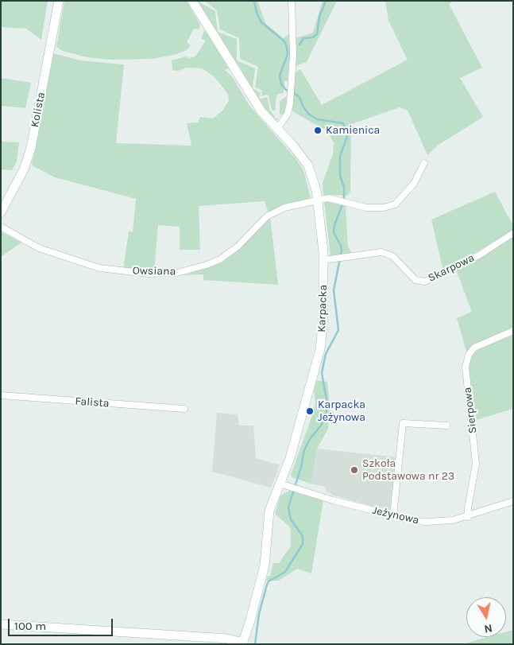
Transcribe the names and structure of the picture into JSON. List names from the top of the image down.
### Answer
{
  "streets": {
    "street": [
      "Kolista",
      "Skarpowa",
      "Owsiana",
      "Karpacka",
      "Falista",
      "Sierpowa",
      "Jeżynowa"
    ]
  },
  "crossings": [
    ["Skarpowa", "Karpacka"],
    ["Owsiana", "Karpacka"],
    ["Karpacka", "Jeżynowa"],
    ["Sierpowa", "Jeżynowa"]
  ],
  "places": ["Kamienica", "Karpacka Jeżynowa", "Szkoła Podstawowa nr 23"],
  "scale_bar": "100 m",
  "north": "bottom"
}
